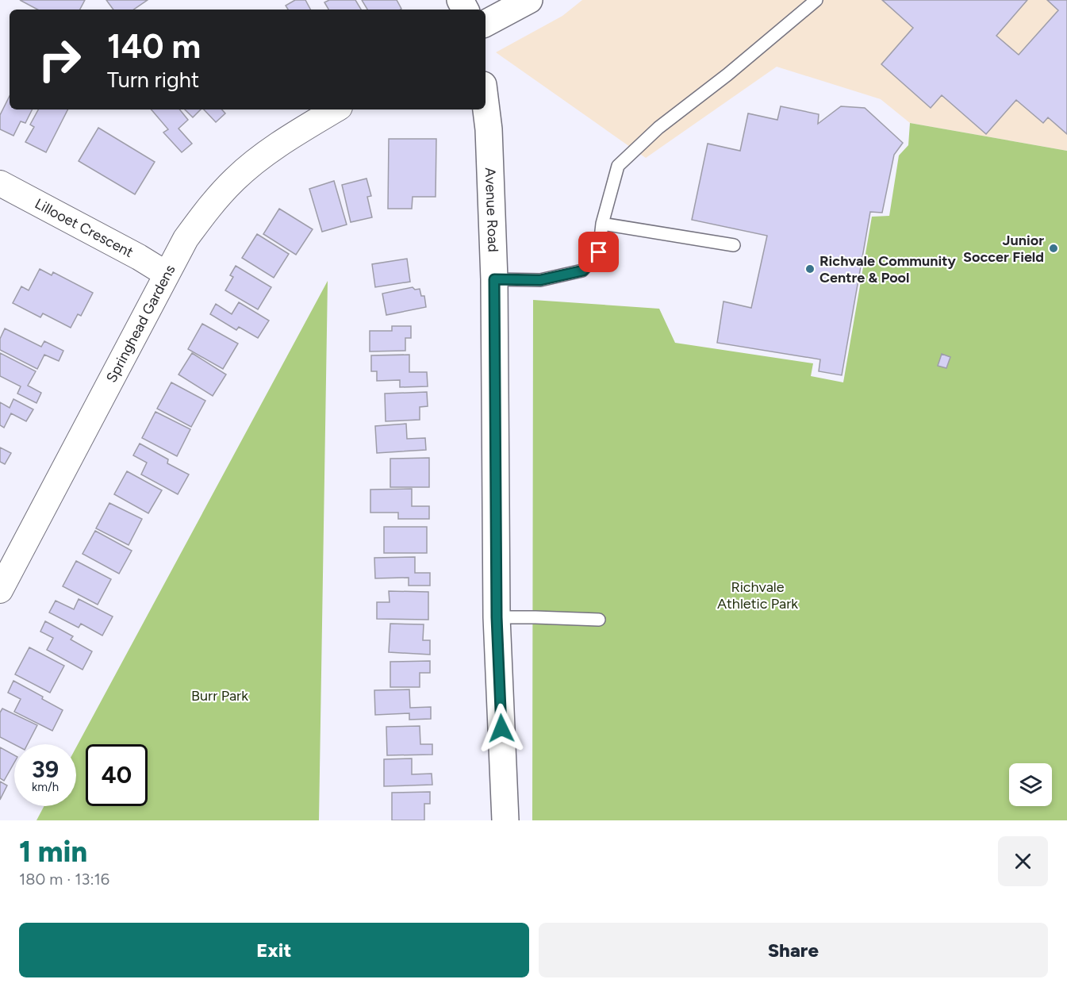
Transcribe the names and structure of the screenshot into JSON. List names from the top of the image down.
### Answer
{
  "streets": {
    "street": ["Avenue Road", "Lillooet Crescent", "Springhead Gardens"]
  },
  "crossings": [
    ["Lillooet Crescent", "Springhead Gardens"]
  ],
  "parks": ["Richvale Athletic Park", "Burr Park"],
  "places": ["Junior Soccer Field", "Richvale Community Centre & Pool"],
  "page": {
    "turn": ["140 m", "Turn right"],
    "speed": "39 km/h",
    "limit": "40",
    "heading": ["1 min", "180 m · 13:16"],
    "buttons": ["Exit", "Share"]
  }
}
